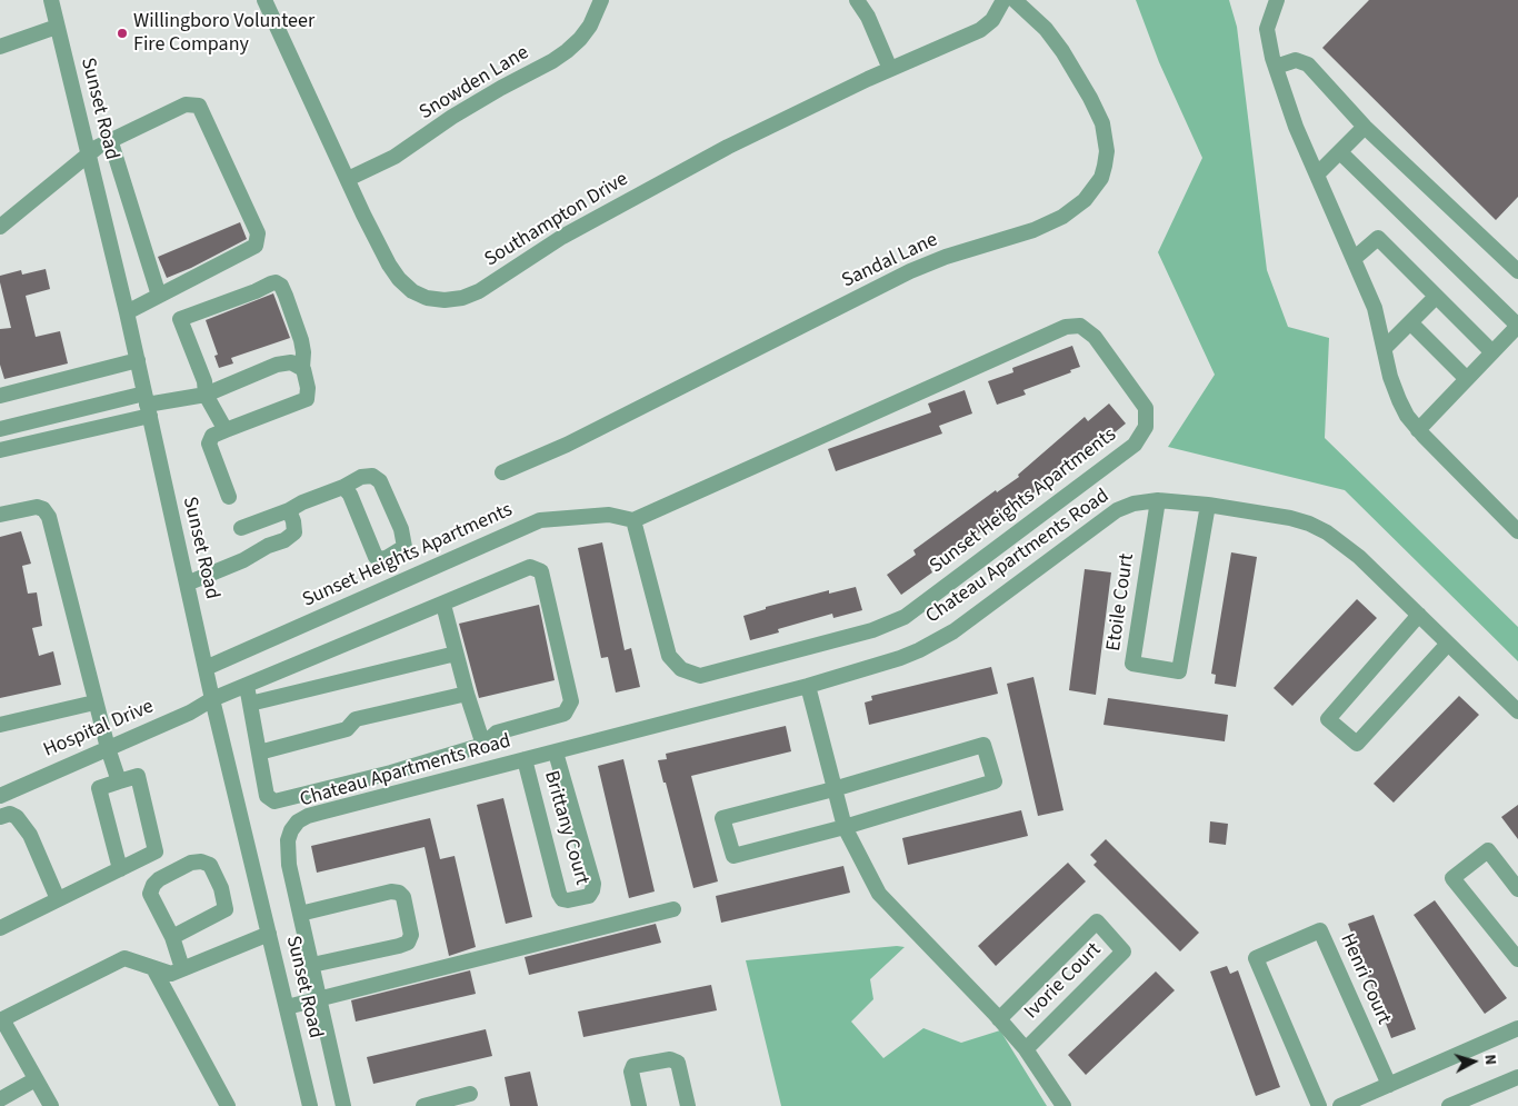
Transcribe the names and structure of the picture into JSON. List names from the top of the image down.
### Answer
{
  "streets": {
    "street": [
      "Snowden Lane",
      "Sunset Road",
      "Southampton Drive",
      "Sandal Lane",
      "Sunset Heights Apartments",
      "Chateau Apartments Road",
      "Etoile Court",
      "Hospital Drive",
      "Brittany Court",
      "Henri Court",
      "Ivorie Court"
    ]
  },
  "crossings": [
    ["Snowden Lane", "Southampton Drive"],
    ["Sunset Road", "Sunset Heights Apartments"],
    ["Sunset Road", "Hospital Drive"],
    ["Chateau Apartments Road", "Etoile Court"],
    ["Chateau Apartments Road", "Brittany Court"]
  ],
  "places": ["Willingboro Volunteer Fire Company"],
  "north": "right"
}
